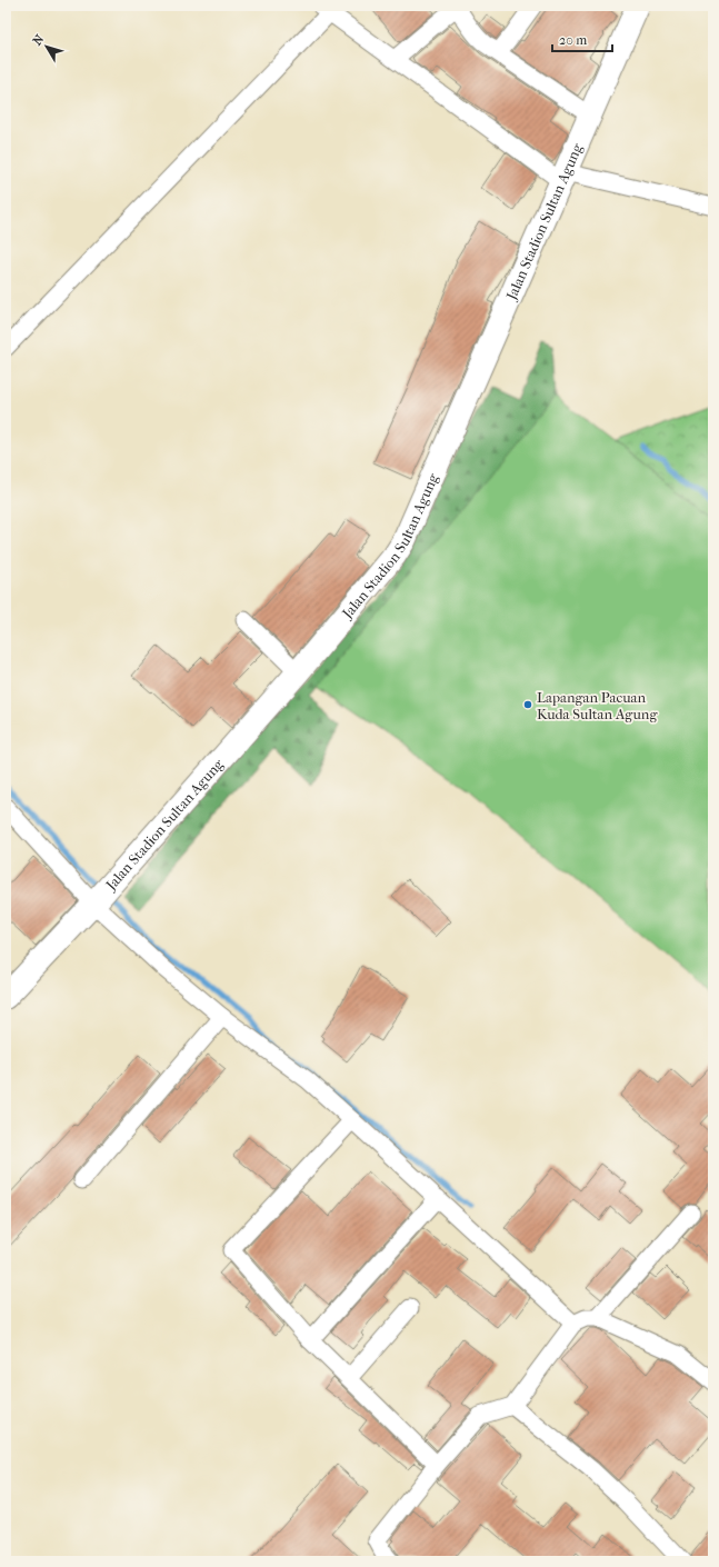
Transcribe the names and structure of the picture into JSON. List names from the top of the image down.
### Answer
{
  "streets": {
    "main road": ["Jalan Stadion Sultan Agung"]
  },
  "places": ["Lapangan Pacuan Kuda Sultan Agung"],
  "scale_bar": "20 m",
  "north": "top left"
}
